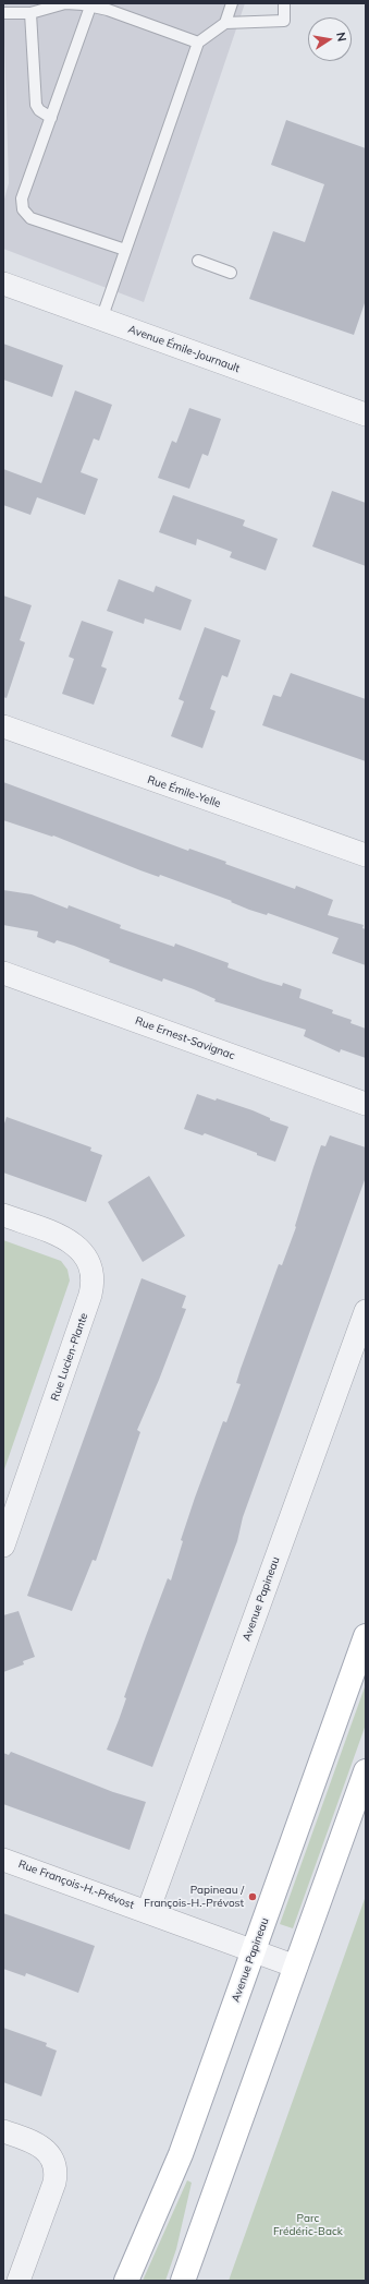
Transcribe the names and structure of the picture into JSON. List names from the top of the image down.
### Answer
{
  "streets": {
    "main road": ["Avenue Papineau"],
    "street": [
      "Avenue Émile-Journault",
      "Rue Émile-Yelle",
      "Rue Ernest-Savignac",
      "Rue Lucien-Plante",
      "Rue François-H.-Prévost"
    ]
  },
  "crossings": [
    ["Avenue Papineau", "Rue François-H.-Prévost"]
  ],
  "parks": ["Parc Frédéric-Back"],
  "places": ["Papineau / François-H.-Prévost"],
  "north": "right"
}
